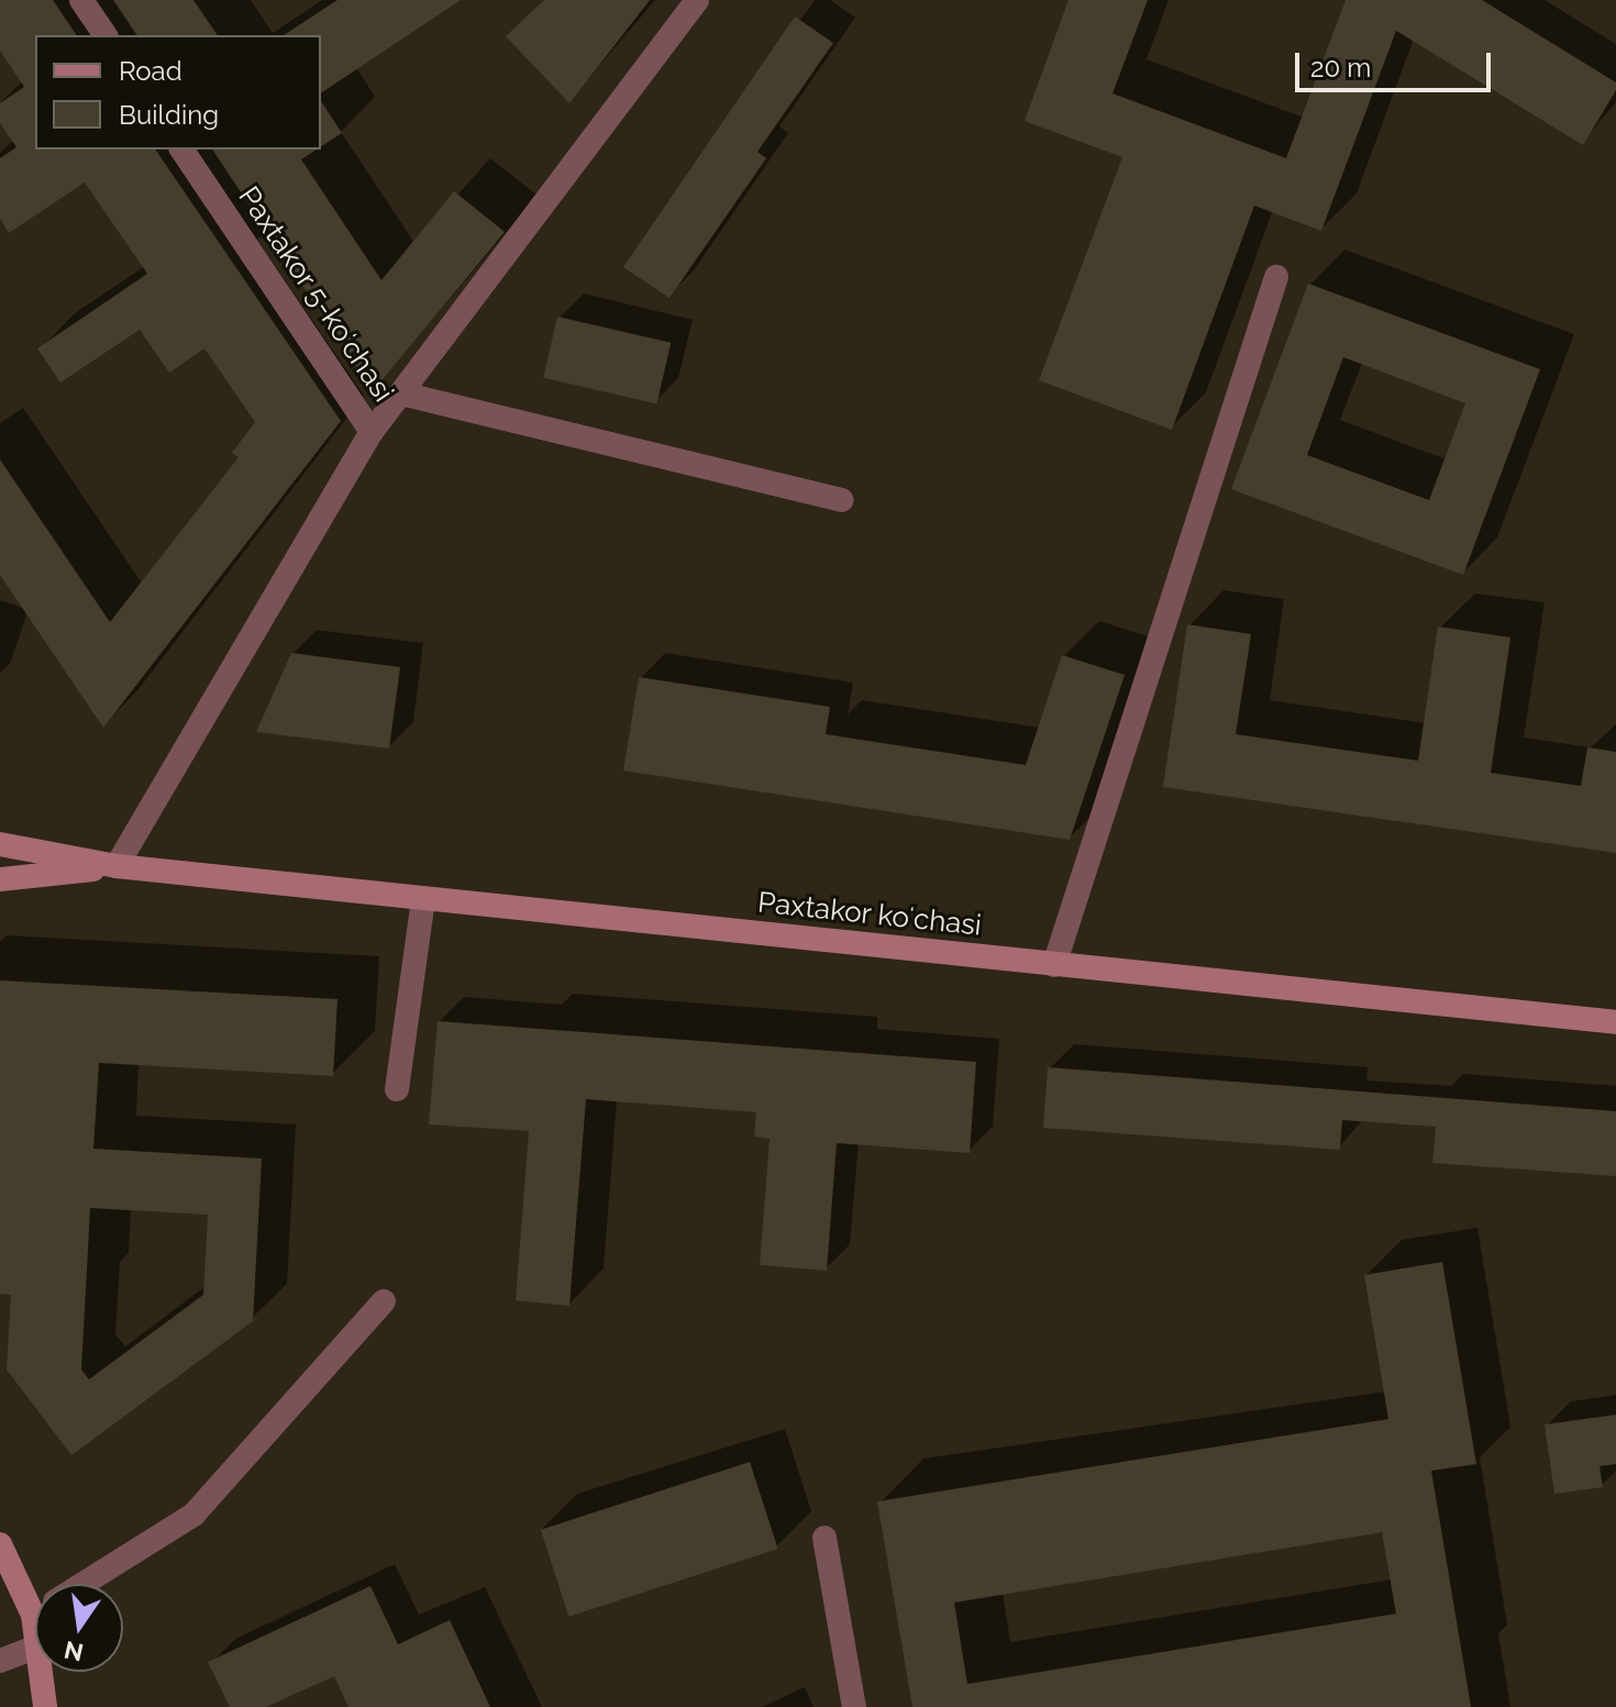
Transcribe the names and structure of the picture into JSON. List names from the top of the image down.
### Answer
{
  "streets": {
    "main road": ["Paxtakor koʻchasi"],
    "street": ["Paxtakor 5-koʻchasi"]
  },
  "legend": ["Road", "Building"],
  "scale_bar": "20 m",
  "north": "bottom"
}
